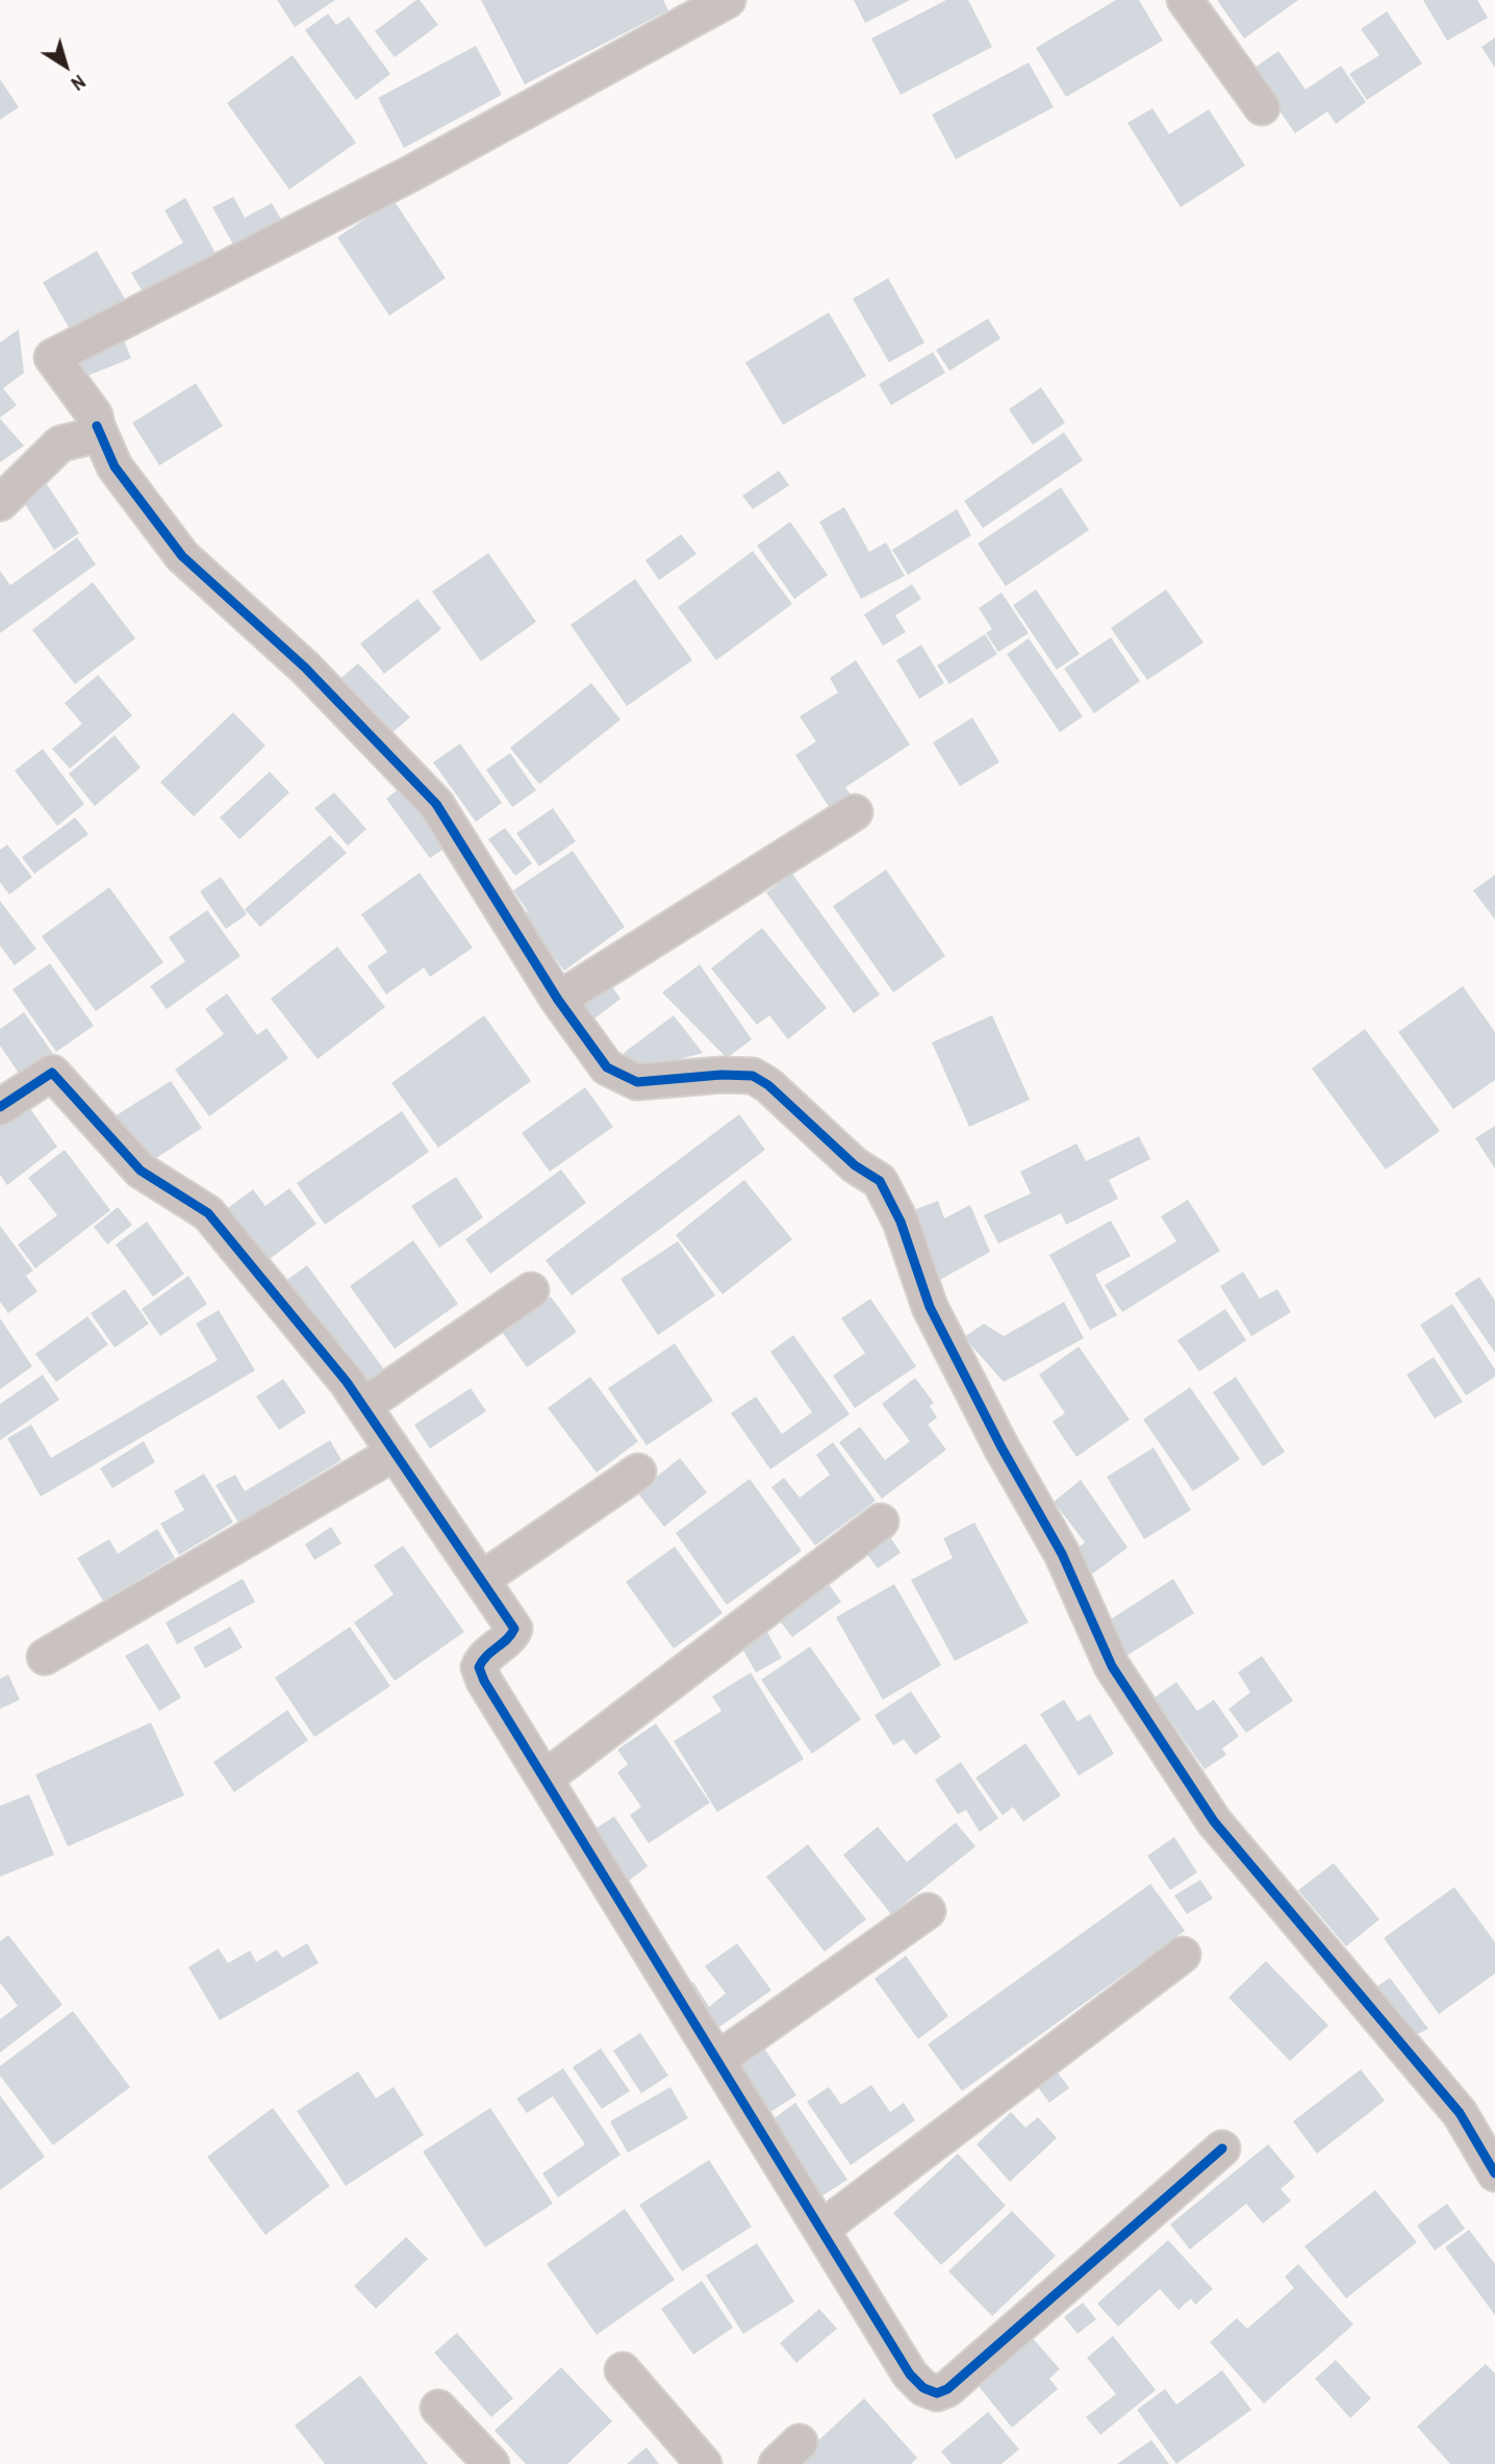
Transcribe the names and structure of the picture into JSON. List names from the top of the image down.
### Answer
{
  "north": "bottom right"
}
